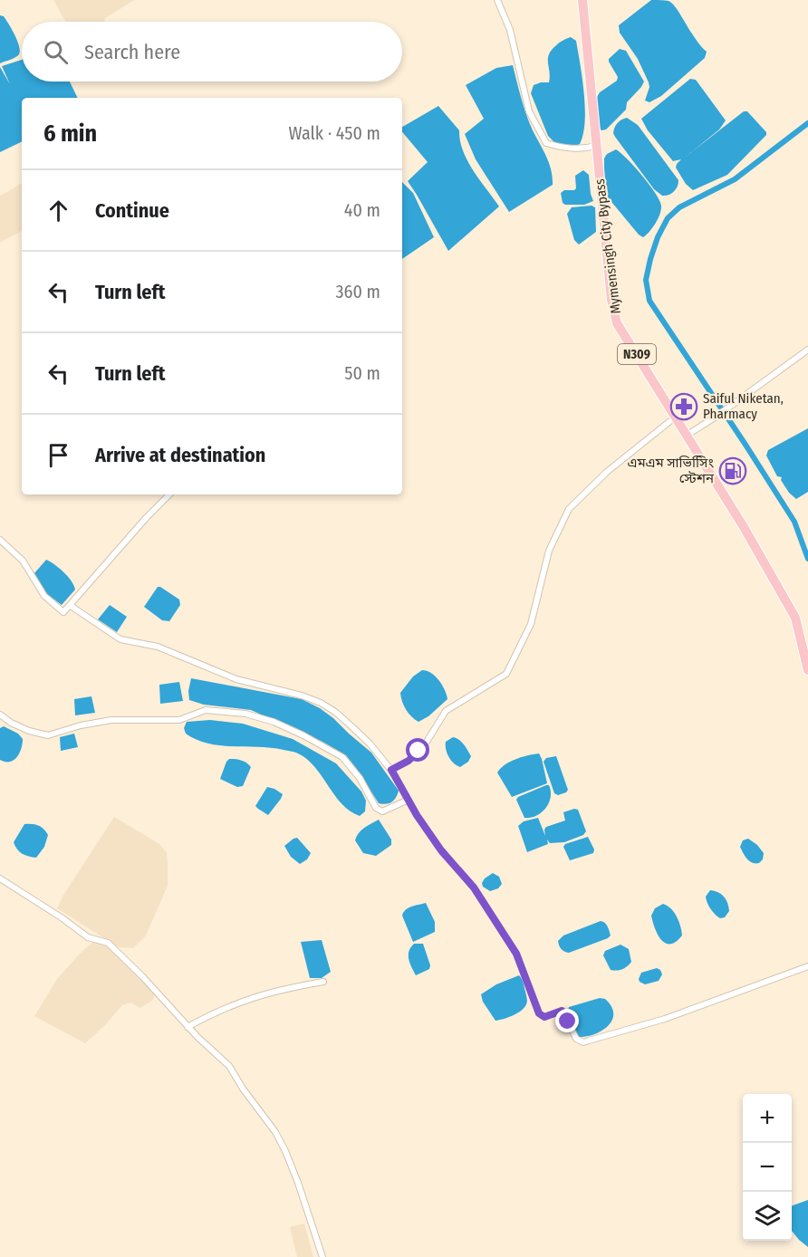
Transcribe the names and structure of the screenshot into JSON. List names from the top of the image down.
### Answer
{
  "streets": {
    "highway": ["Mymensingh City Bypass", "N309"]
  },
  "places": {
    "pharmacy": ["Saiful Niketan, Pharmacy"],
    "fuel station": ["এমএম সাভ‌িসি‌িং স্ট‌েশন"]
  },
  "page": {
    "search": "Search here",
    "heading": ["6 min", "Walk · 450 m"],
    "list": [
      ["Continue", "40 m"],
      ["Turn left", "360 m"],
      ["Turn left", "50 m"],
      "Arrive at destination"
    ],
    "map_buttons": ["+", "−"]
  }
}
